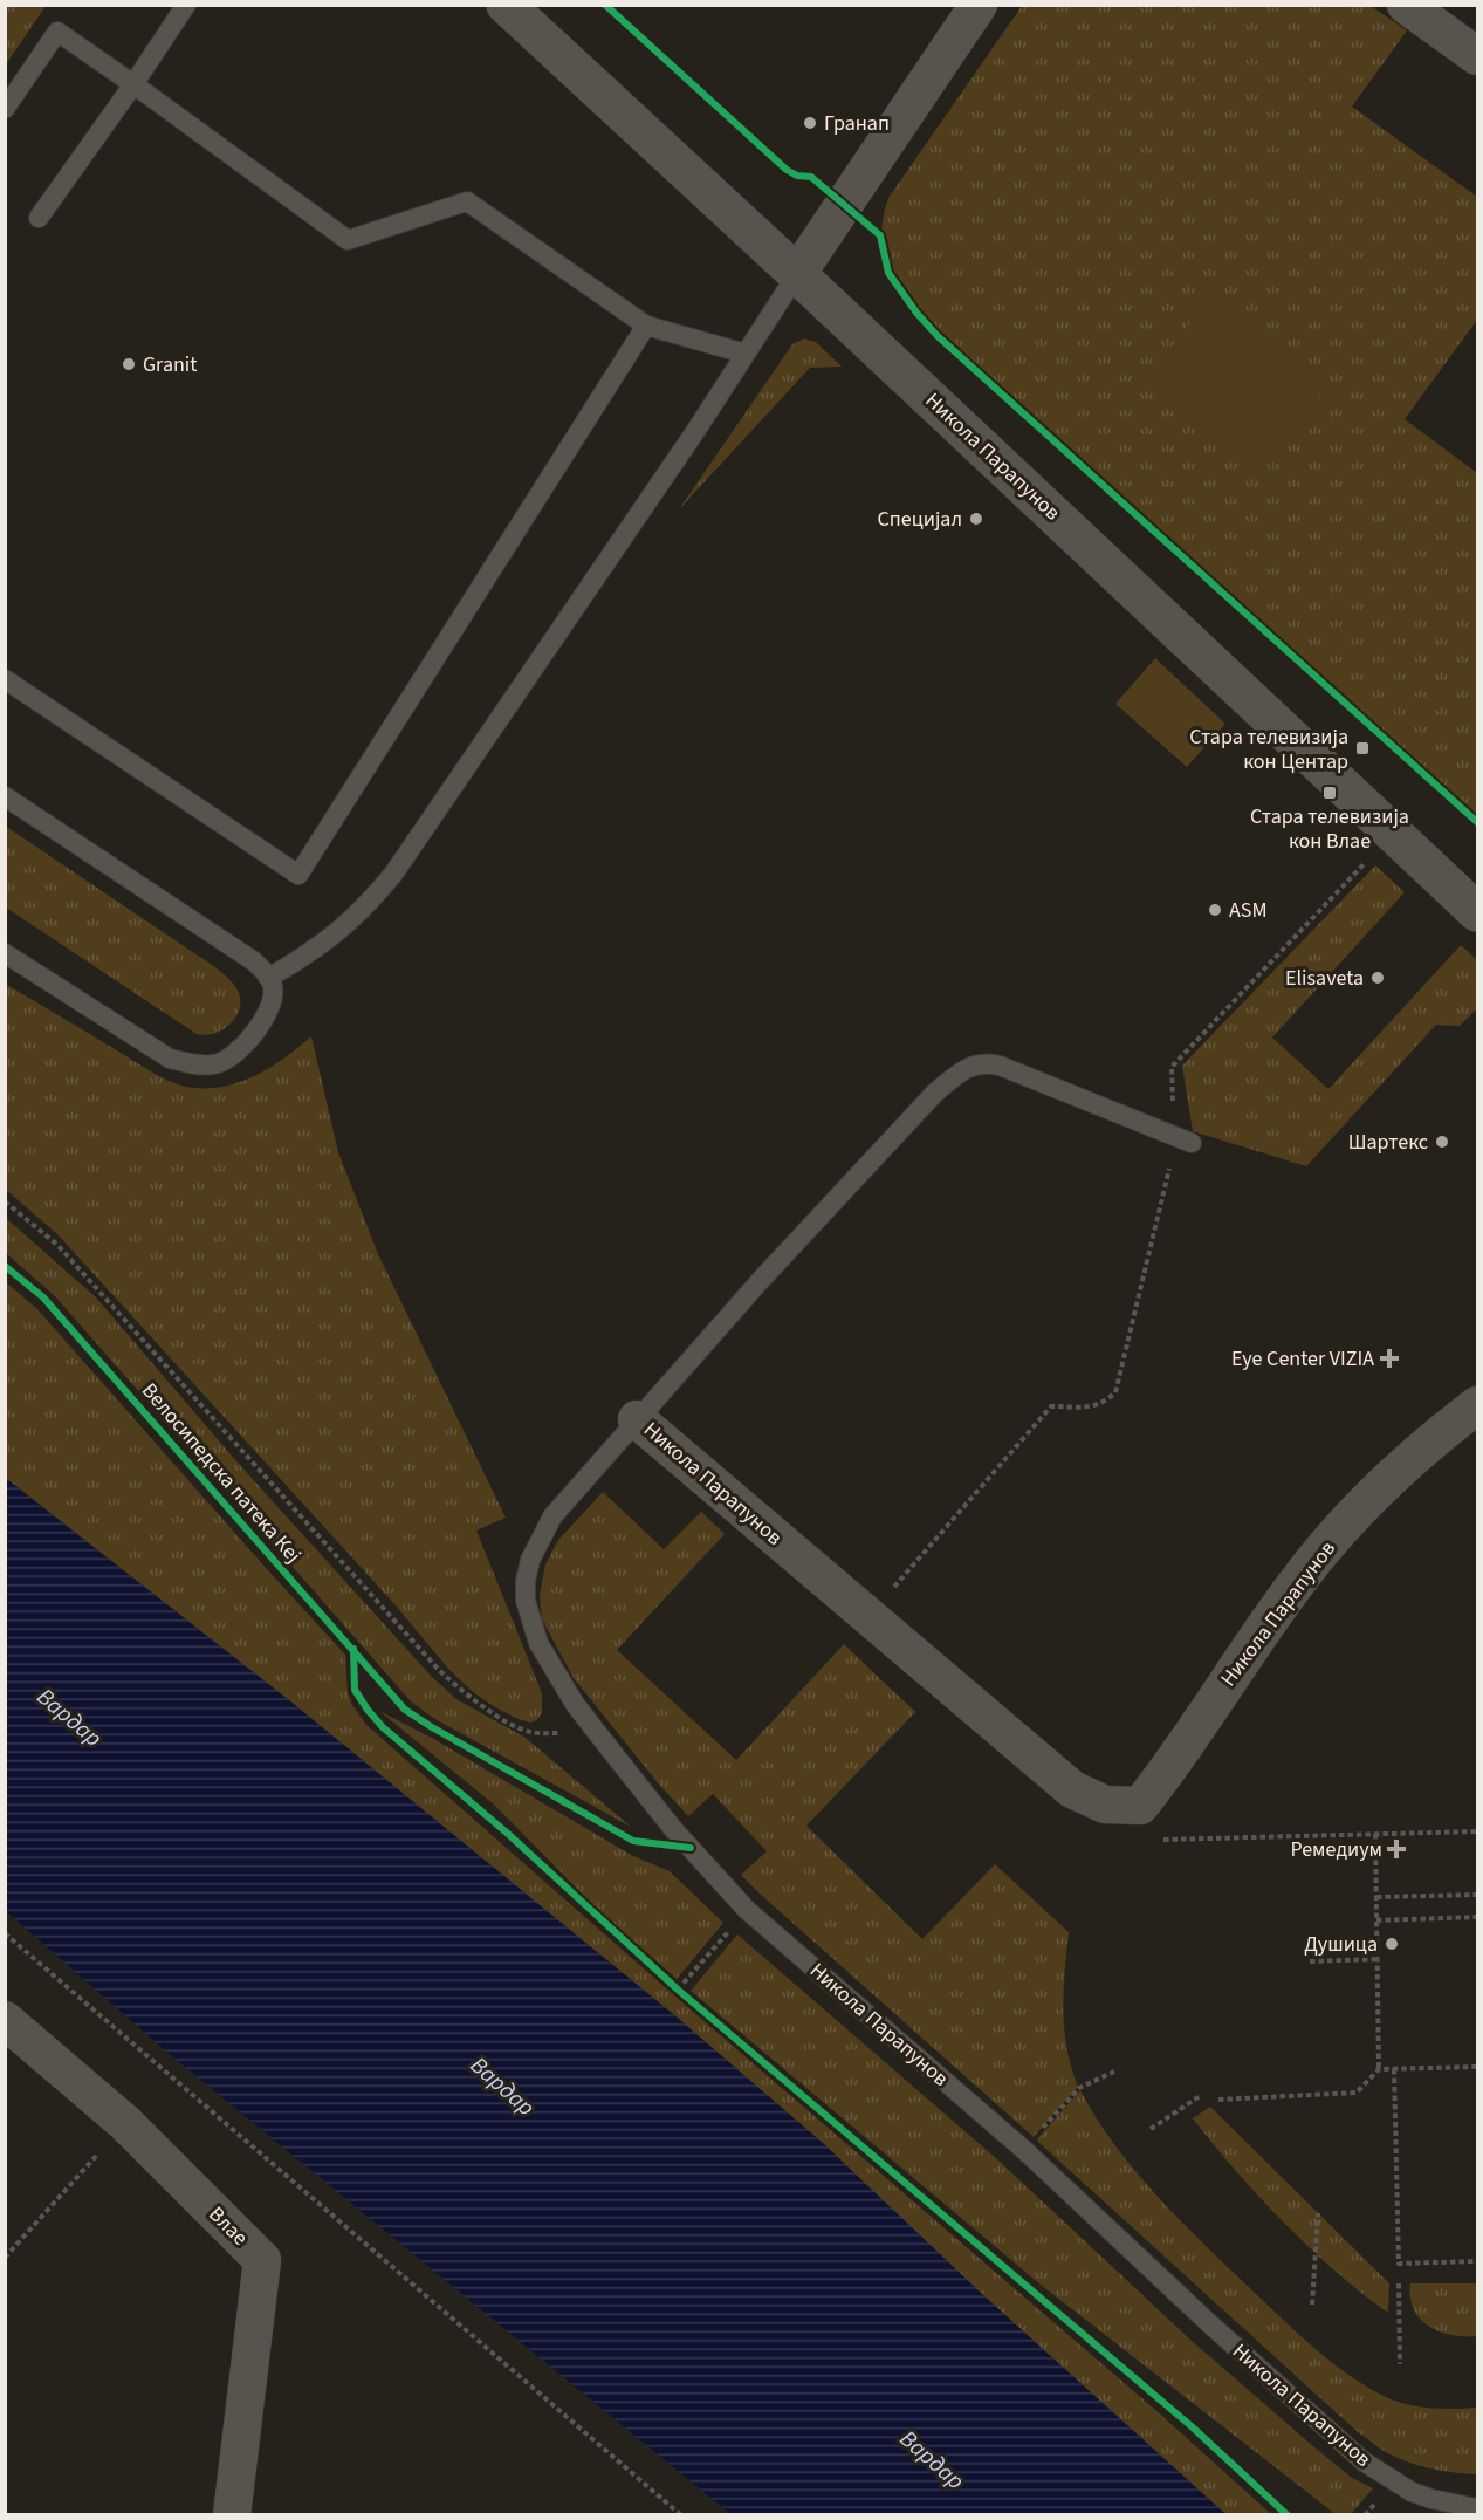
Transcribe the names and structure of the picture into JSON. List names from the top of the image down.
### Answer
{
  "streets": {
    "street": ["Никола Парапунов", "Влае"],
    "cycle path": ["Велосипедска патека Кеј"]
  },
  "water": ["Вардар"],
  "places": {
    "other": [
      "Гранап",
      "Granit",
      "Специјал",
      "ASM",
      "Elisaveta",
      "Шартекс",
      "Душица"
    ],
    "transit": ["Стара телевизија кон Центар", "Стара телевизија кон Влае"],
    "health": ["Eye Center VIZIA", "Ремедиум"]
  }
}
